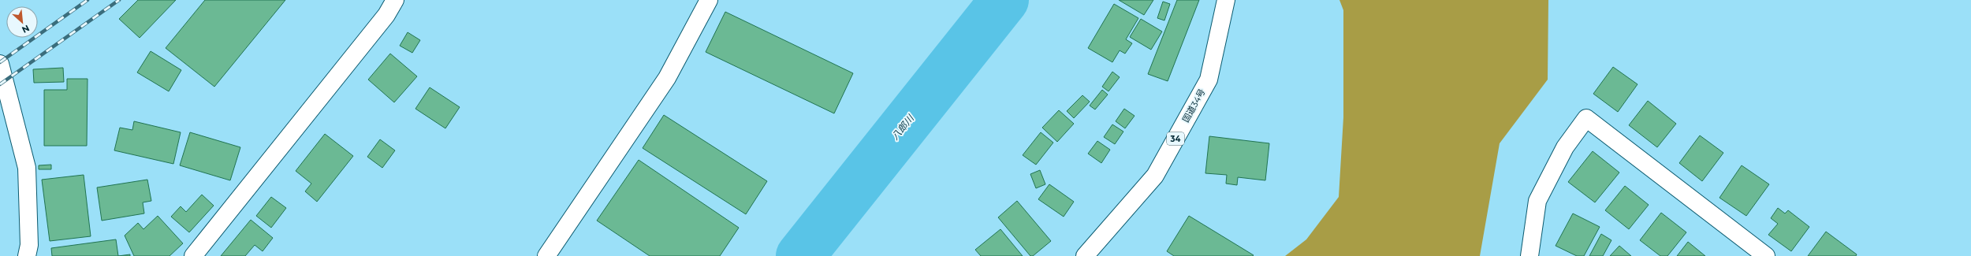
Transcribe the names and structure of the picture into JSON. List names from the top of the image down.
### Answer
{
  "streets": {
    "main road": ["国道34号", "34"]
  },
  "water": ["八郎川"],
  "north": "bottom right"
}
